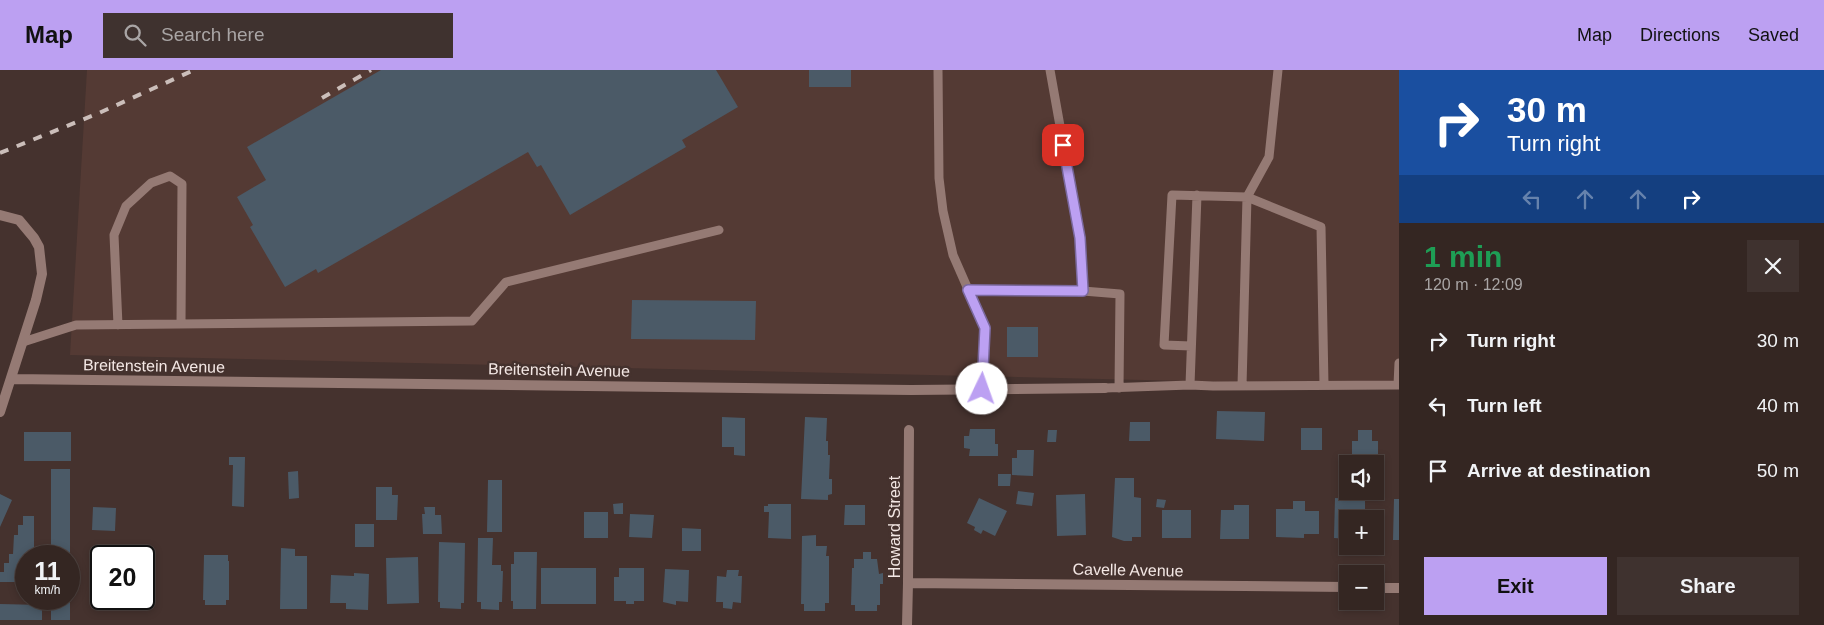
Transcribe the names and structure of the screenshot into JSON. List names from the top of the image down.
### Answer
{
  "streets": {
    "street": ["Breitenstein Avenue", "Howard Street", "Cavelle Avenue"]
  },
  "crossings": [
    ["Howard Street", "Cavelle Avenue"]
  ],
  "page": {
    "header": "Map",
    "search": "Search here",
    "nav": ["Map", "Directions", "Saved"],
    "turn": ["30 m", "Turn right"],
    "heading": ["1 min", "120 m · 12:09"],
    "list": [
      {
        "name": "Turn right",
        "value": "30 m"
      },
      {
        "name": "Turn left",
        "value": "40 m"
      },
      {
        "name": "Arrive at destination",
        "value": "50 m"
      }
    ],
    "map_buttons": ["+", "−"],
    "speed": "11 km/h",
    "limit": "20",
    "buttons": ["Exit", "Share"]
  }
}
